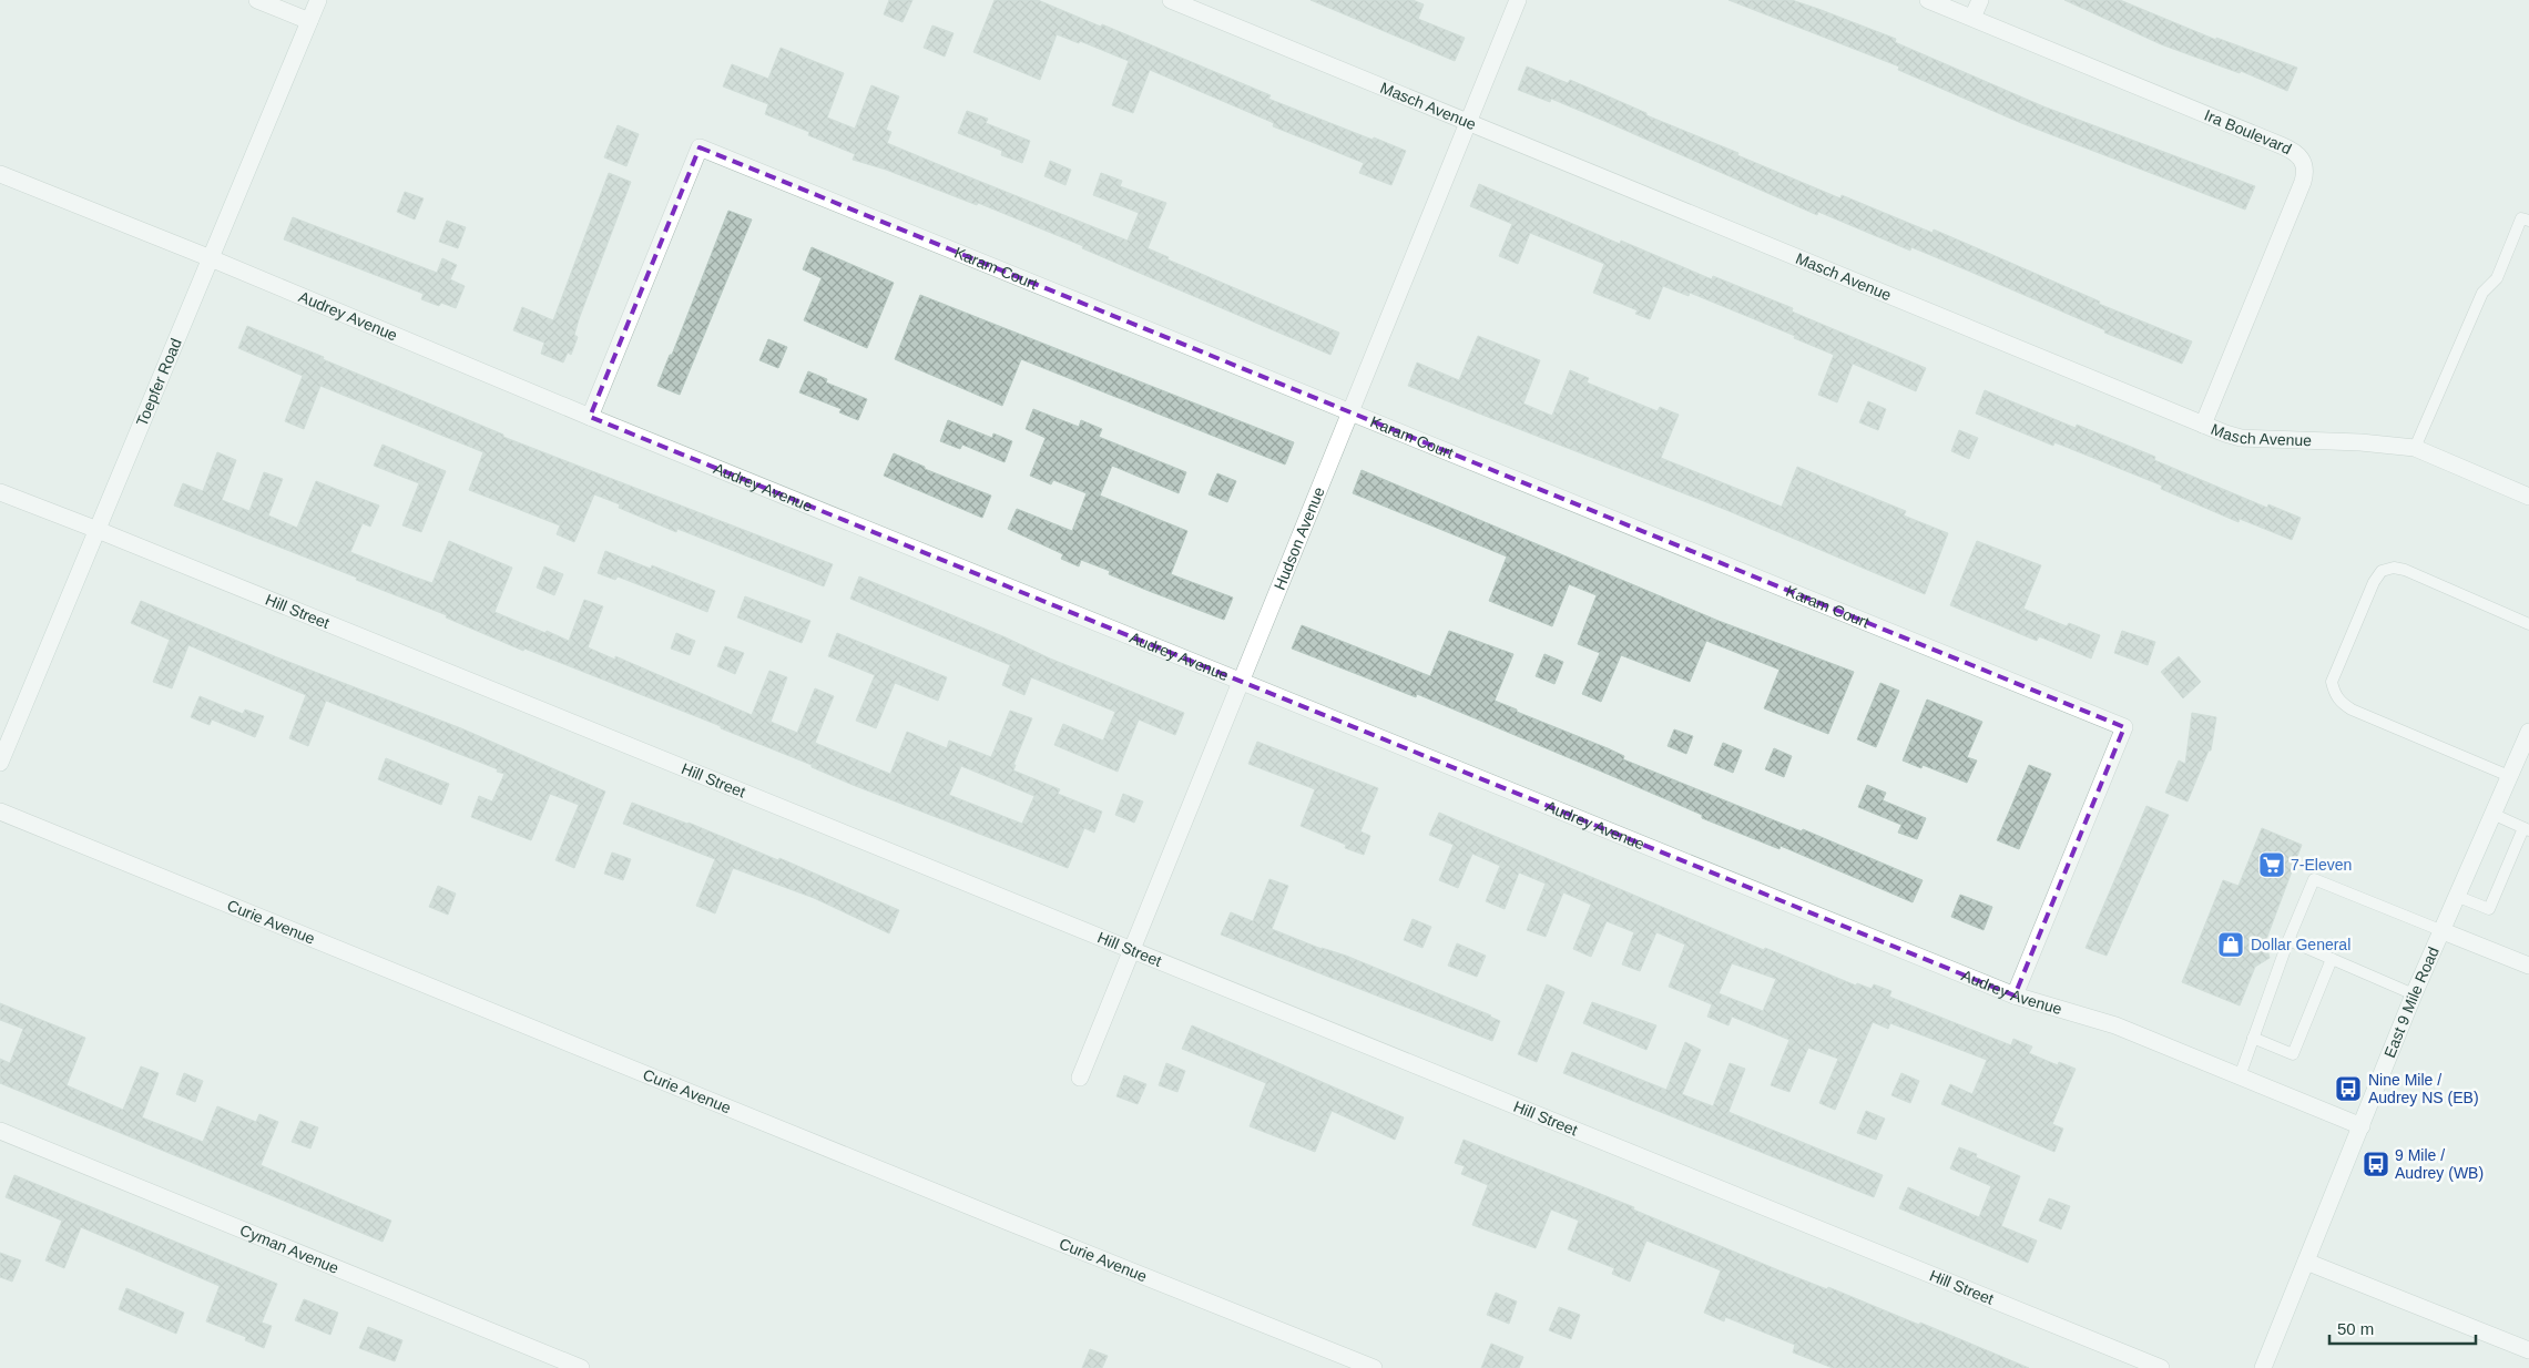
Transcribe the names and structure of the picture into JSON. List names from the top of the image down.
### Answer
{
  "streets": {
    "street": [
      "Masch Avenue",
      "Ira Boulevard",
      "Karam Court",
      "Audrey Avenue",
      "Toepfer Road",
      "Hudson Avenue",
      "Hill Street",
      "Curie Avenue",
      "East 9 Mile Road",
      "Cyman Avenue"
    ]
  },
  "crossings": [
    ["Masch Avenue", "Ira Boulevard"],
    ["Masch Avenue", "Hudson Avenue"],
    ["Karam Court", "Audrey Avenue"],
    ["Karam Court", "Hudson Avenue"],
    ["Audrey Avenue", "Toepfer Road"],
    ["Audrey Avenue", "Hudson Avenue"],
    ["Audrey Avenue", "East 9 Mile Road"],
    ["Toepfer Road", "Hill Street"],
    ["Hudson Avenue", "Hill Street"]
  ],
  "places": {
    "supermarket": ["7-Eleven"],
    "shop": ["Dollar General"],
    "bus stop": ["Nine Mile / Audrey NS (EB)", "9 Mile / Audrey (WB)"]
  },
  "scale_bar": "50 m"
}
